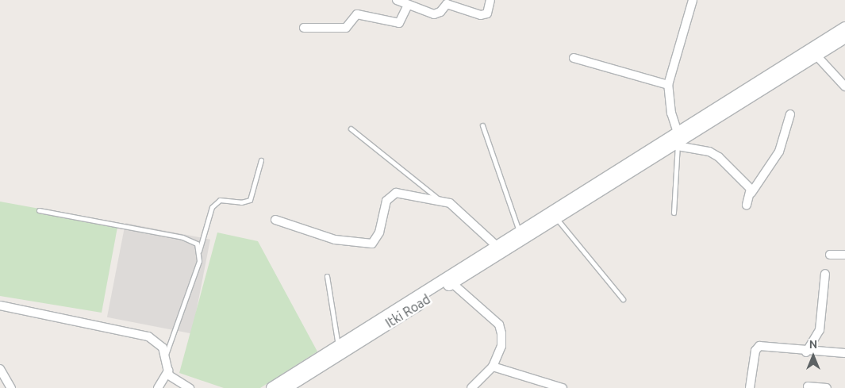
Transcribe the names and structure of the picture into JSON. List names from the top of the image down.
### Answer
{
  "streets": {
    "main road": ["Itki Road"]
  },
  "north": "top"
}
